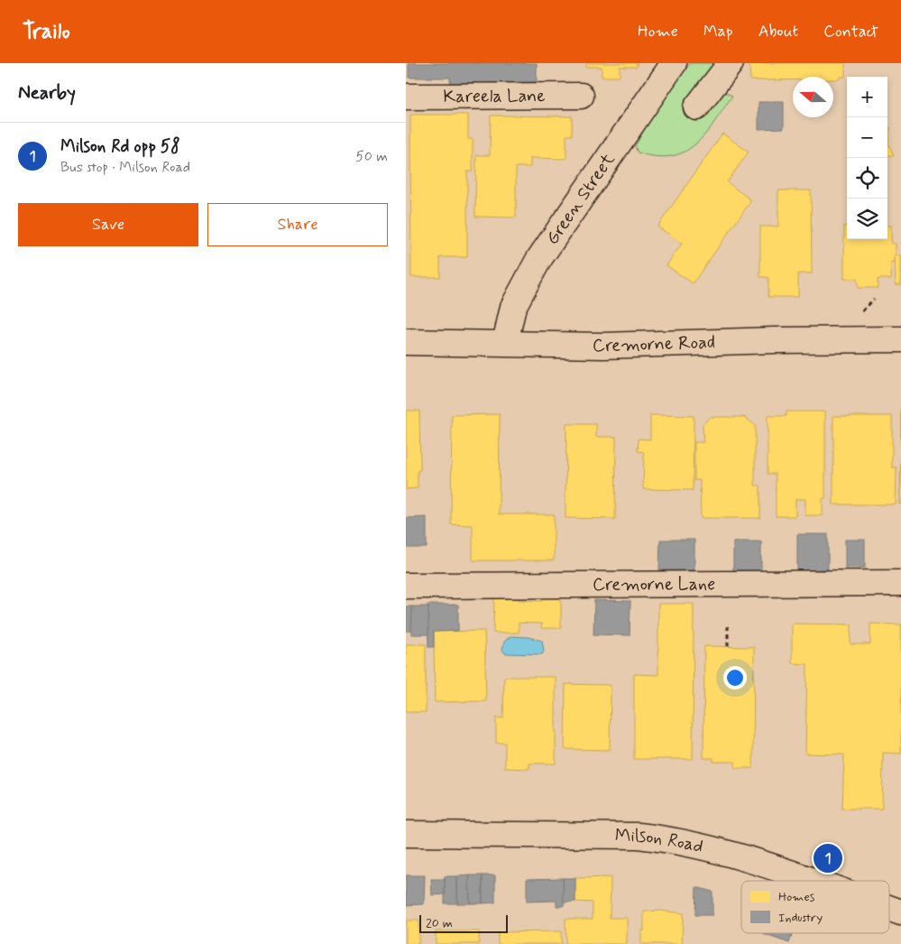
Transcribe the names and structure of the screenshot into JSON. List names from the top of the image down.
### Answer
{
  "streets": {
    "street": [
      "Kareela Lane",
      "Green Street",
      "Cremorne Road",
      "Cremorne Lane",
      "Milson Road"
    ]
  },
  "crossings": [
    ["Green Street", "Cremorne Road"]
  ],
  "legend": ["Homes", "Industry"],
  "scale_bar": "20 m",
  "north": "left",
  "page": {
    "header": "Trailo",
    "nav": [
      "Home",
      "Map",
      "About",
      "Contact"
    ],
    "heading": "Nearby",
    "map_buttons": ["+", "−"],
    "list": [
      {
        "mark": "1",
        "name": "Milson Rd opp 58",
        "note": "Bus stop · Milson Road",
        "value": "50 m"
      }
    ],
    "buttons": ["Save", "Share"],
    "pins": "1",
    "scale": "20 m"
  }
}
